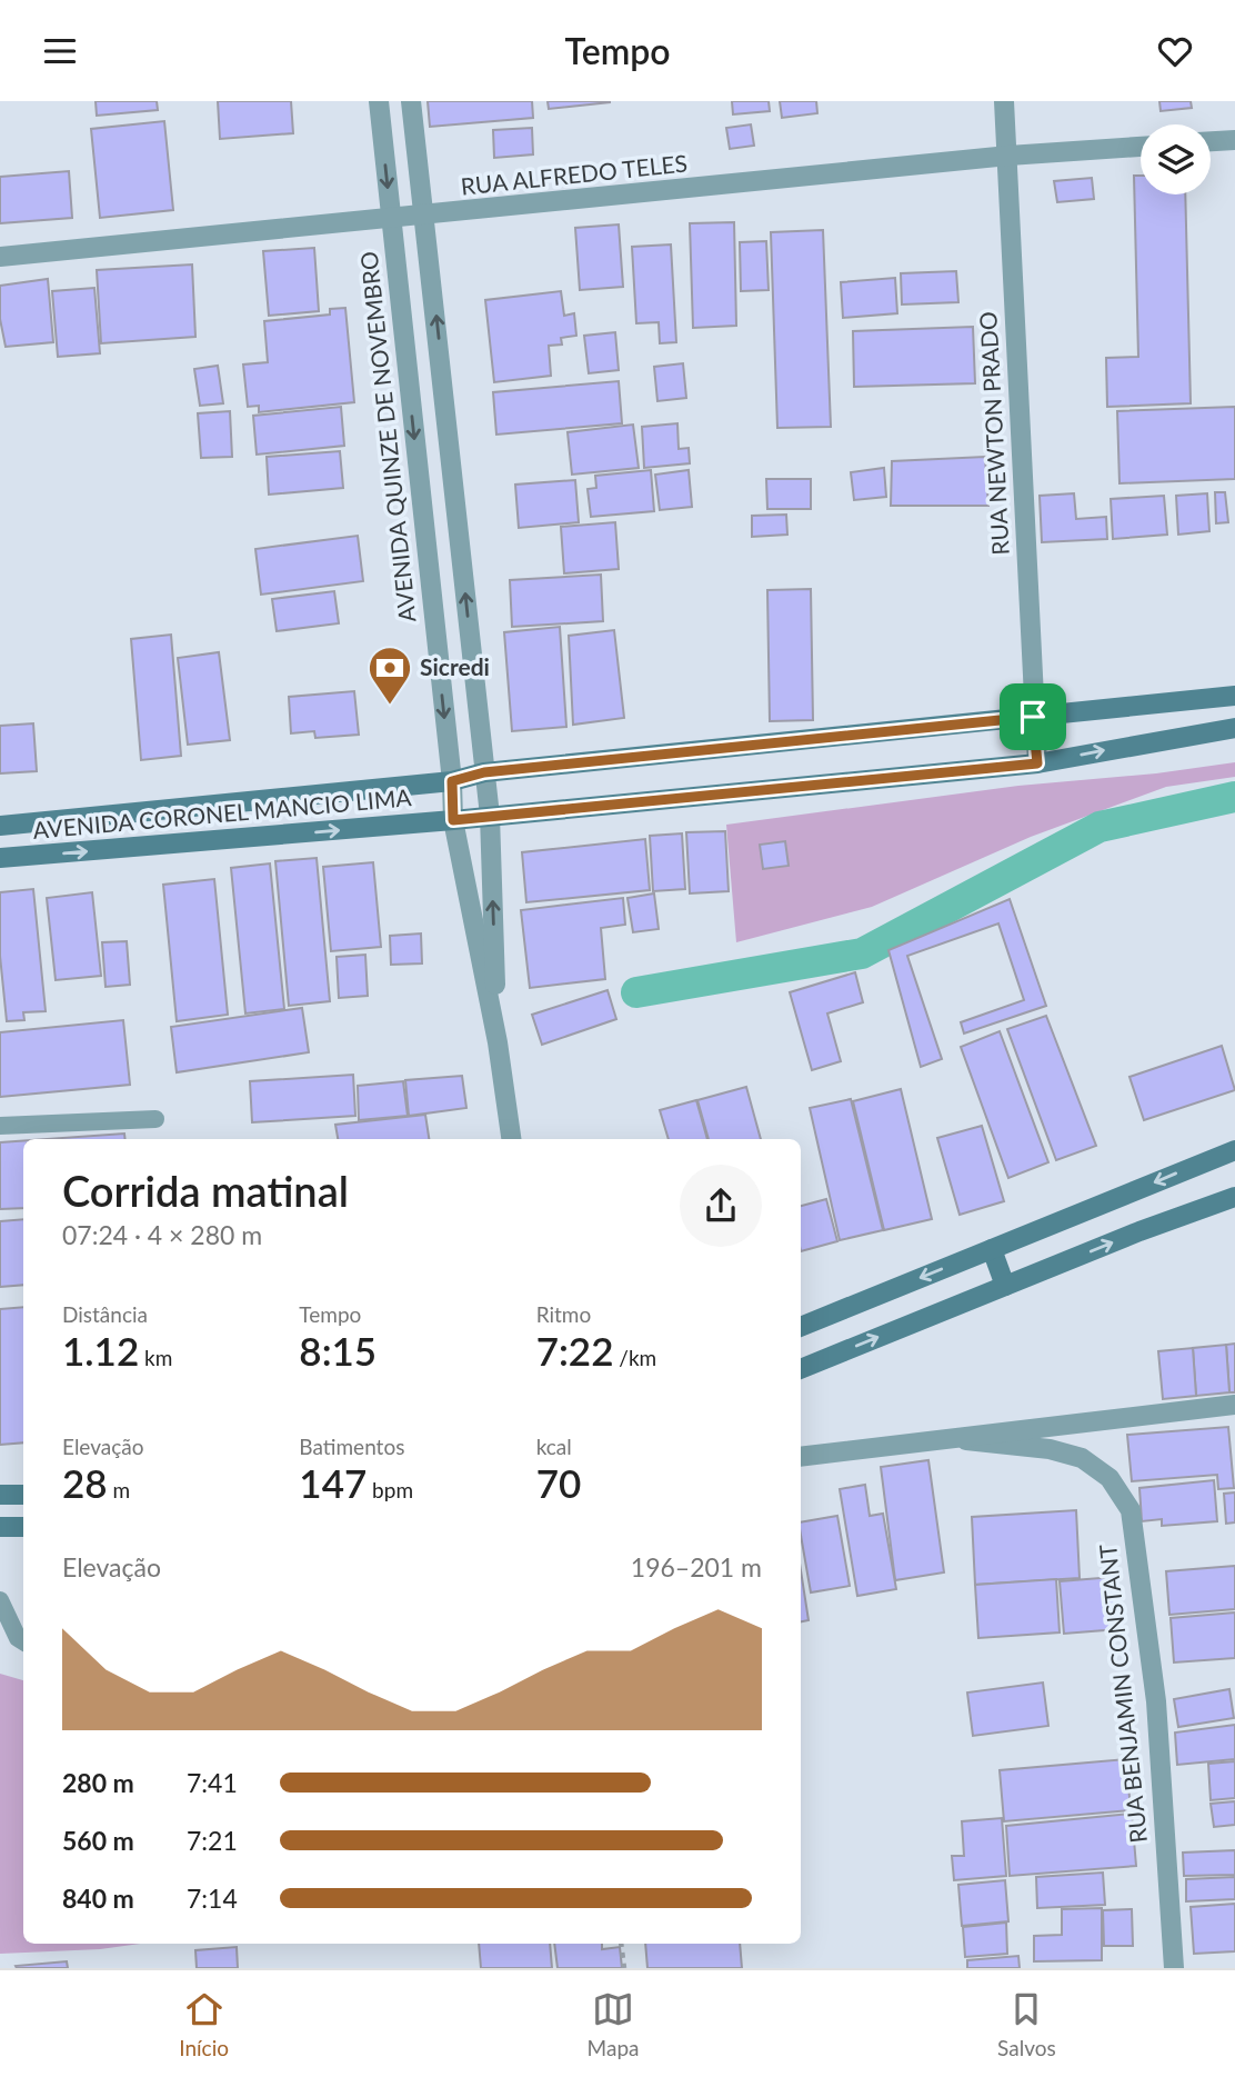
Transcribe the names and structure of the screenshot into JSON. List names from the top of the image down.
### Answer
{
  "streets": {
    "main road": ["AVENIDA CORONEL MANCIO LIMA"],
    "street": [
      "RUA ALFREDO TELES",
      "RUA NEWTON PRADO",
      "AVENIDA QUINZE DE NOVEMBRO",
      "RUA BENJAMIN CONSTANT"
    ]
  },
  "crossings": [
    ["RUA ALFREDO TELES", "RUA NEWTON PRADO"],
    ["RUA ALFREDO TELES", "AVENIDA QUINZE DE NOVEMBRO"],
    ["RUA NEWTON PRADO", "AVENIDA CORONEL MANCIO LIMA"],
    ["AVENIDA QUINZE DE NOVEMBRO", "AVENIDA CORONEL MANCIO LIMA"]
  ],
  "places": {
    "bank": ["Sicredi"]
  },
  "page": {
    "header": "Tempo",
    "heading": ["Corrida matinal", "07:24 · 4 × 280 m"],
    "stats": [
      ["Distância", "1.12 km"],
      ["Tempo", "8:15"],
      ["Ritmo", "7:22 /km"],
      ["Elevação", "28 m"],
      ["Batimentos", "147 bpm"],
      ["kcal", "70"]
    ],
    "chart": ["Elevação", "196–201 m"],
    "list": [
      {
        "name": "280 m",
        "note": "7:41"
      },
      {
        "name": "560 m",
        "note": "7:21"
      },
      {
        "name": "840 m",
        "note": "7:14"
      }
    ],
    "tabs": ["Início", "Mapa", "Salvos"]
  }
}
